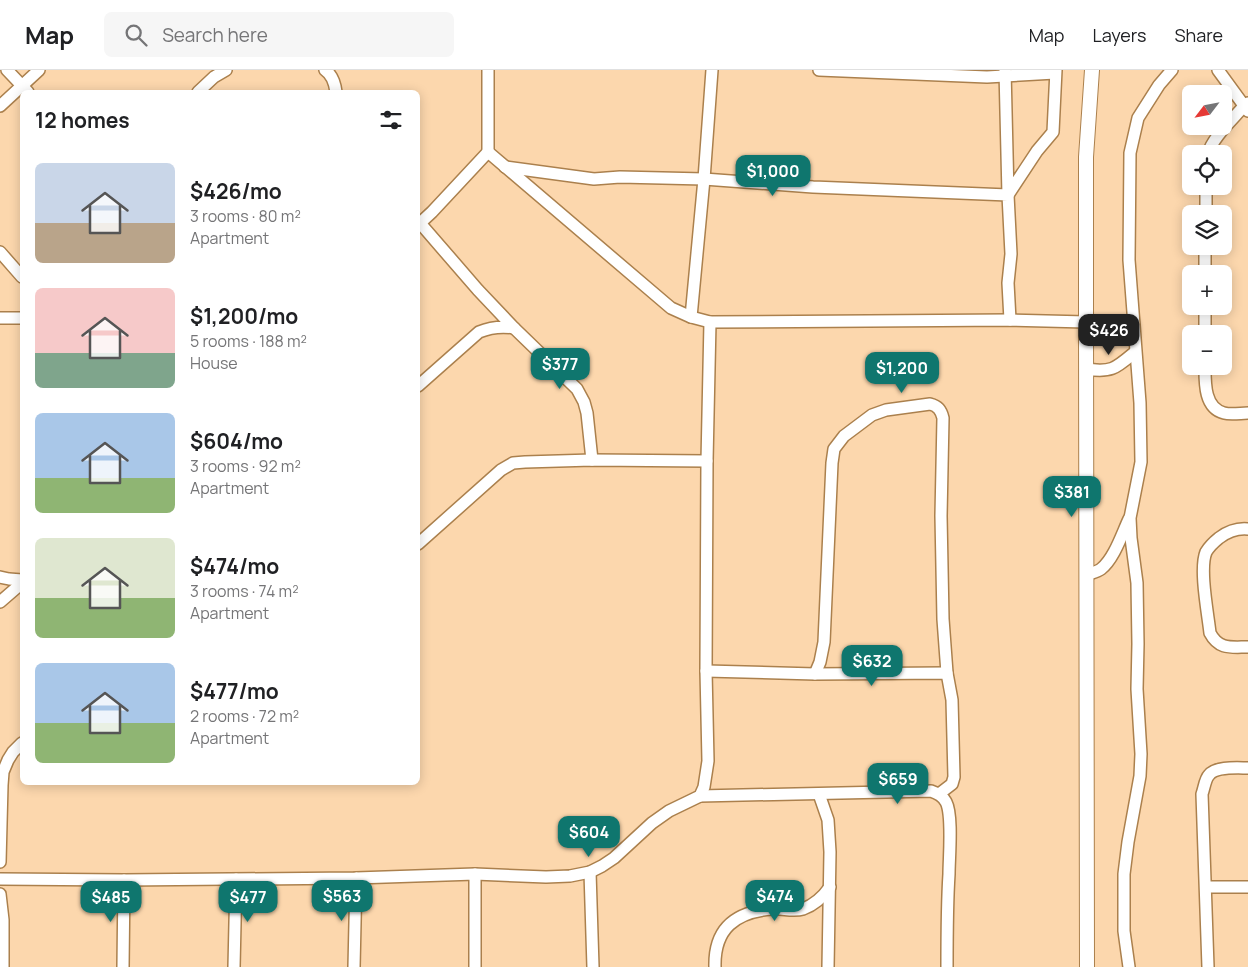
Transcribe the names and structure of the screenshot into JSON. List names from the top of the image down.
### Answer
{
  "north": "bottom left",
  "page": {
    "header": "Map",
    "search": "Search here",
    "nav": ["Map", "Layers", "Share"],
    "map_buttons": ["+", "−"],
    "heading": "12 homes",
    "list": [
      {
        "name": "$426/mo",
        "note": "3 rooms · 80 m² · Apartment"
      },
      {
        "name": "$1,200/mo",
        "note": "5 rooms · 188 m² · House"
      },
      {
        "name": "$604/mo",
        "note": "3 rooms · 92 m² · Apartment"
      },
      {
        "name": "$474/mo",
        "note": "3 rooms · 74 m² · Apartment"
      },
      {
        "name": "$477/mo",
        "note": "2 rooms · 72 m² · Apartment"
      }
    ],
    "price": [
      "$1,000",
      "$426",
      "$377",
      "$1,200",
      "$381",
      "$632",
      "$659",
      "$604",
      "$563",
      "$474",
      "$485",
      "$477"
    ]
  }
}
